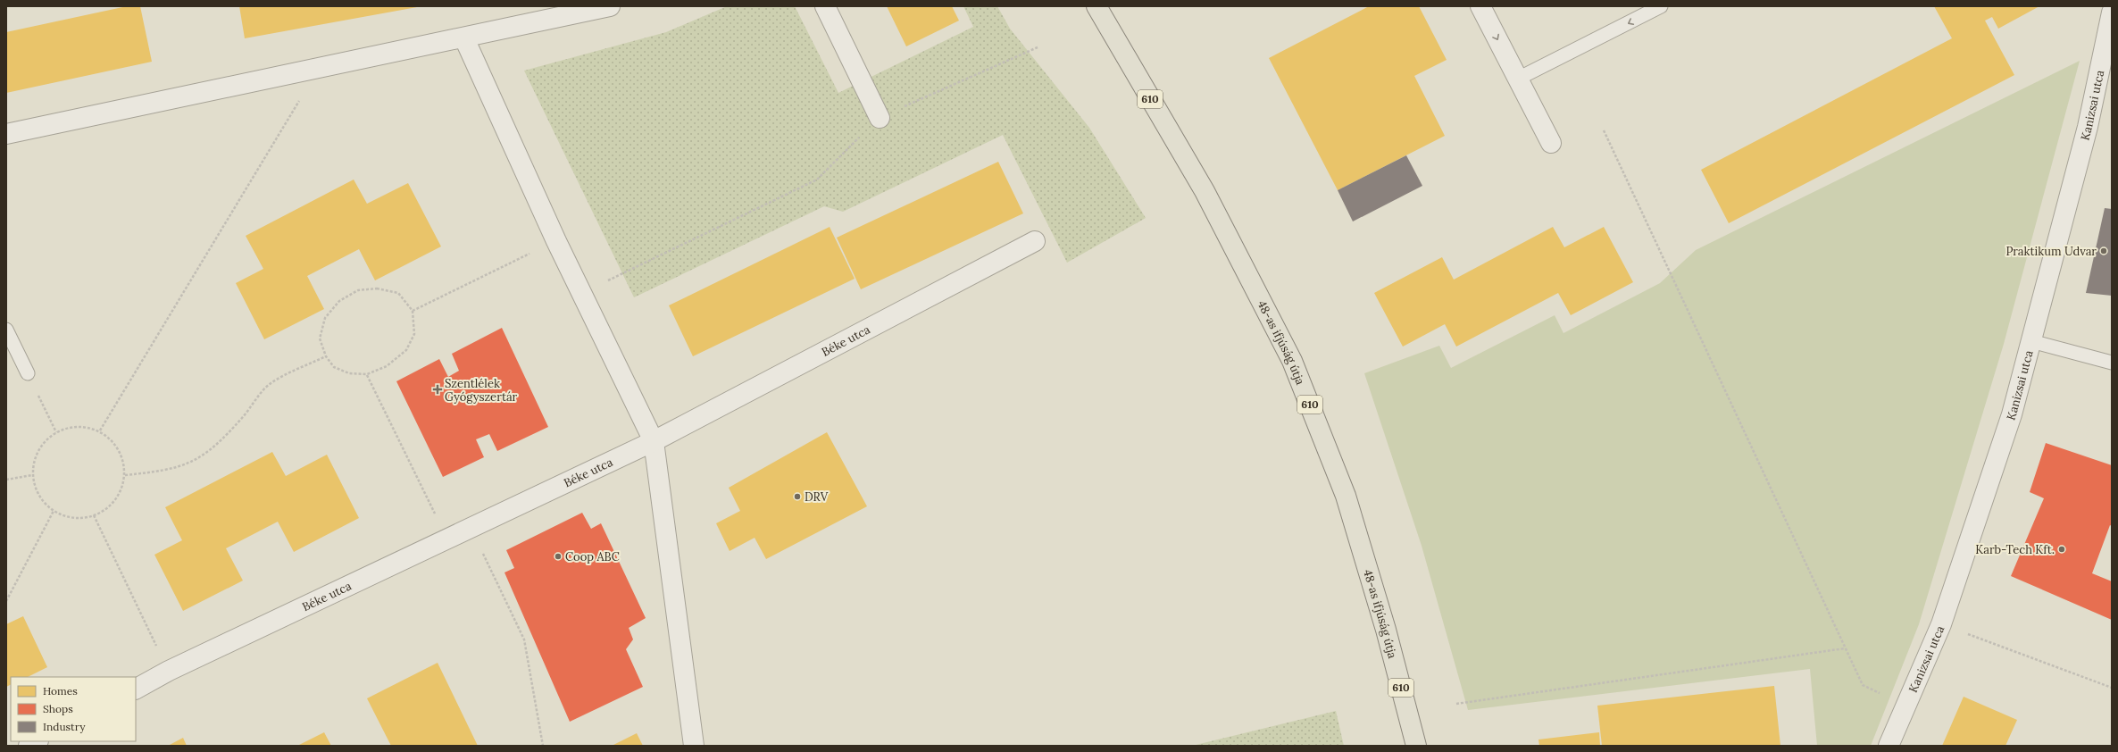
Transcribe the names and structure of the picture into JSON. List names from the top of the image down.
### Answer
{
  "streets": {
    "main road": ["610", "48-as ifjúság útja"],
    "street": ["Kanizsai utca", "Béke utca"]
  },
  "places": {
    "other": [
      "Praktikum Udvar",
      "DRV",
      "Karb-Tech Kft.",
      "Coop ABC"
    ],
    "health": ["Szentlélek Gyógyszertár"]
  },
  "legend": ["Homes", "Shops", "Industry"]
}
